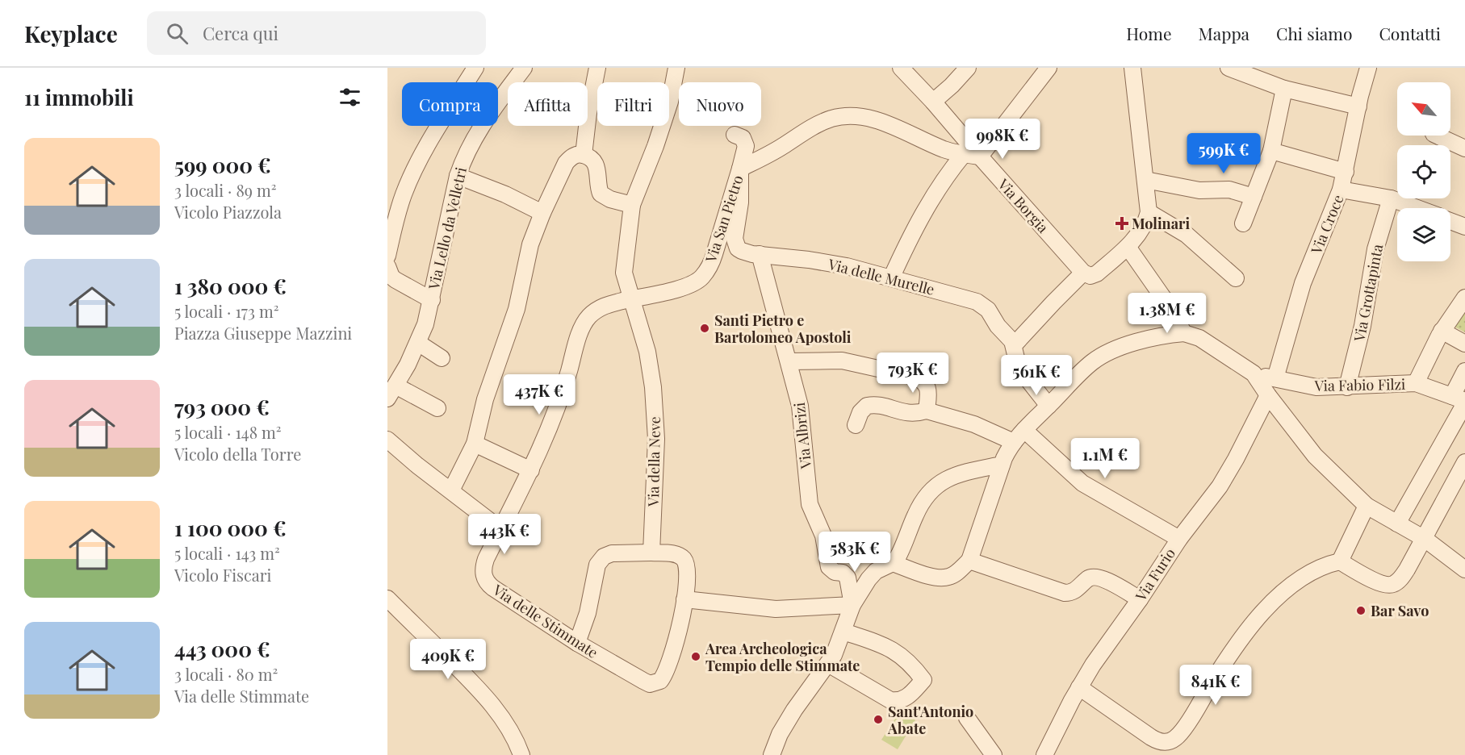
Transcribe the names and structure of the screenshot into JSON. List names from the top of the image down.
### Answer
{
  "streets": {
    "street": [
      "Via Borgia",
      "Via San Pietro",
      "Via Croce",
      "Via Lello da Velletri",
      "Via delle Murelle",
      "Via Grottapinta",
      "Via Fabio Filzi",
      "Via Albrizi",
      "Via della Neve",
      "Via Furio",
      "Via delle Stimmate"
    ]
  },
  "crossings": [
    ["Via Borgia", "Via San Pietro"],
    ["Via San Pietro", "Via delle Murelle"],
    ["Via San Pietro", "Via della Neve"],
    ["Via San Pietro", "Via delle Stimmate"],
    ["Via Croce", "Via Fabio Filzi"],
    ["Via delle Murelle", "Via Albrizi"],
    ["Via Grottapinta", "Via Fabio Filzi"]
  ],
  "places": {
    "health": ["Molinari"],
    "other": [
      "Santi Pietro e Bartolomeo Apostoli",
      "Bar Savo",
      "Area Archeologica Tempio delle Stimmate",
      "Sant'Antonio Abate"
    ]
  },
  "north": "top left",
  "page": {
    "header": "Keyplace",
    "search": "Cerca qui",
    "nav": [
      "Home",
      "Mappa",
      "Chi siamo",
      "Contatti"
    ],
    "heading": "11 immobili",
    "chip": [
      "Compra",
      "Affitta",
      "Filtri",
      "Nuovo"
    ],
    "price": [
      "998K €",
      "599K €",
      "1.38M €",
      "793K €",
      "561K €",
      "437K €",
      "1.1M €",
      "443K €",
      "583K €",
      "409K €",
      "841K €"
    ],
    "list": [
      {
        "name": "599 000 €",
        "note": "3 locali · 89 m² · Vicolo Piazzola"
      },
      {
        "name": "1 380 000 €",
        "note": "5 locali · 173 m² · Piazza Giuseppe Mazzini"
      },
      {
        "name": "793 000 €",
        "note": "5 locali · 148 m² · Vicolo della Torre"
      },
      {
        "name": "1 100 000 €",
        "note": "5 locali · 143 m² · Vicolo Fiscari"
      },
      {
        "name": "443 000 €",
        "note": "3 locali · 80 m² · Via delle Stimmate"
      }
    ]
  }
}
